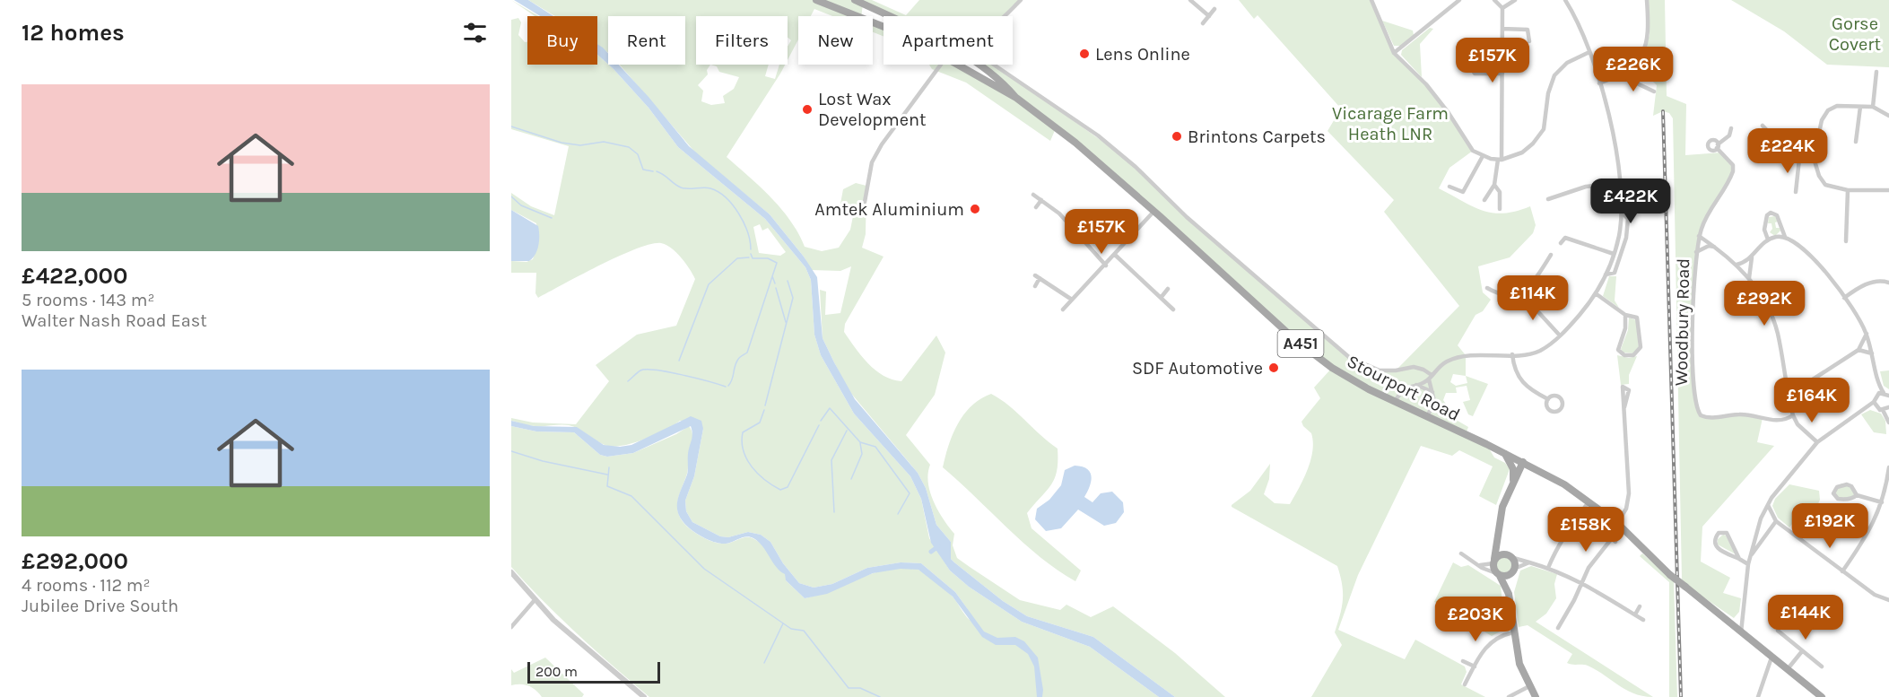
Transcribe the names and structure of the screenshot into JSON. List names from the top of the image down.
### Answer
{
  "streets": {
    "main road": ["A451", "Stourport Road"],
    "street": ["Woodbury Road"]
  },
  "crossings": [
    ["A451", "Stourport Road"]
  ],
  "parks": ["Gorse Covert", "Vicarage Farm Heath LNR"],
  "places": [
    "Lens Online",
    "Lost Wax Development",
    "Brintons Carpets",
    "Amtek Aluminium",
    "SDF Automotive"
  ],
  "scale_bar": "200 m",
  "page": {
    "heading": "12 homes",
    "chip": [
      "Buy",
      "Rent",
      "Filters",
      "New",
      "Apartment"
    ],
    "price": [
      "£157K",
      "£226K",
      "£224K",
      "£422K",
      "£157K",
      "£114K",
      "£292K",
      "£164K",
      "£192K",
      "£158K",
      "£144K",
      "£203K"
    ],
    "list": [
      {
        "name": "£422,000",
        "note": "5 rooms · 143 m² · Walter Nash Road East"
      },
      {
        "name": "£292,000",
        "note": "4 rooms · 112 m² · Jubilee Drive South"
      }
    ],
    "scale": "200 m"
  }
}
